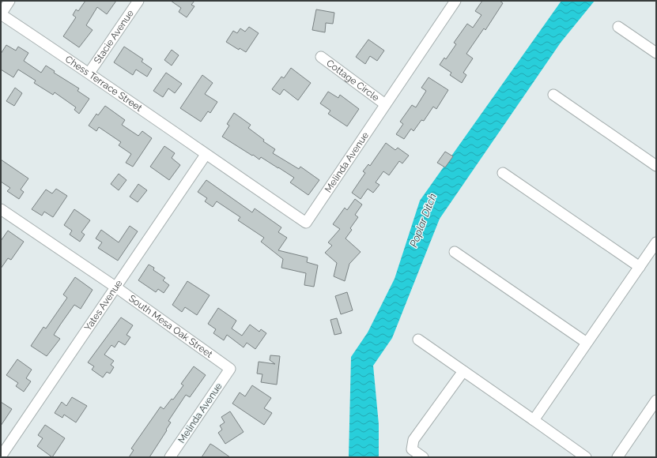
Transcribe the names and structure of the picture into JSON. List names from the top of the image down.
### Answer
{
  "streets": {
    "street": [
      "Stacie Avenue",
      "Cottage Circle",
      "Chess Terrace Street",
      "Melinda Avenue",
      "Yates Avenue",
      "South Mesa Oak Street"
    ]
  },
  "crossings": [
    ["Stacie Avenue", "Chess Terrace Street"],
    ["Cottage Circle", "Melinda Avenue"],
    ["Chess Terrace Street", "Melinda Avenue"],
    ["Chess Terrace Street", "Yates Avenue"],
    ["Melinda Avenue", "Yates Avenue"],
    ["Melinda Avenue", "South Mesa Oak Street"],
    ["Yates Avenue", "South Mesa Oak Street"]
  ],
  "water": ["Poplar Ditch"]
}
